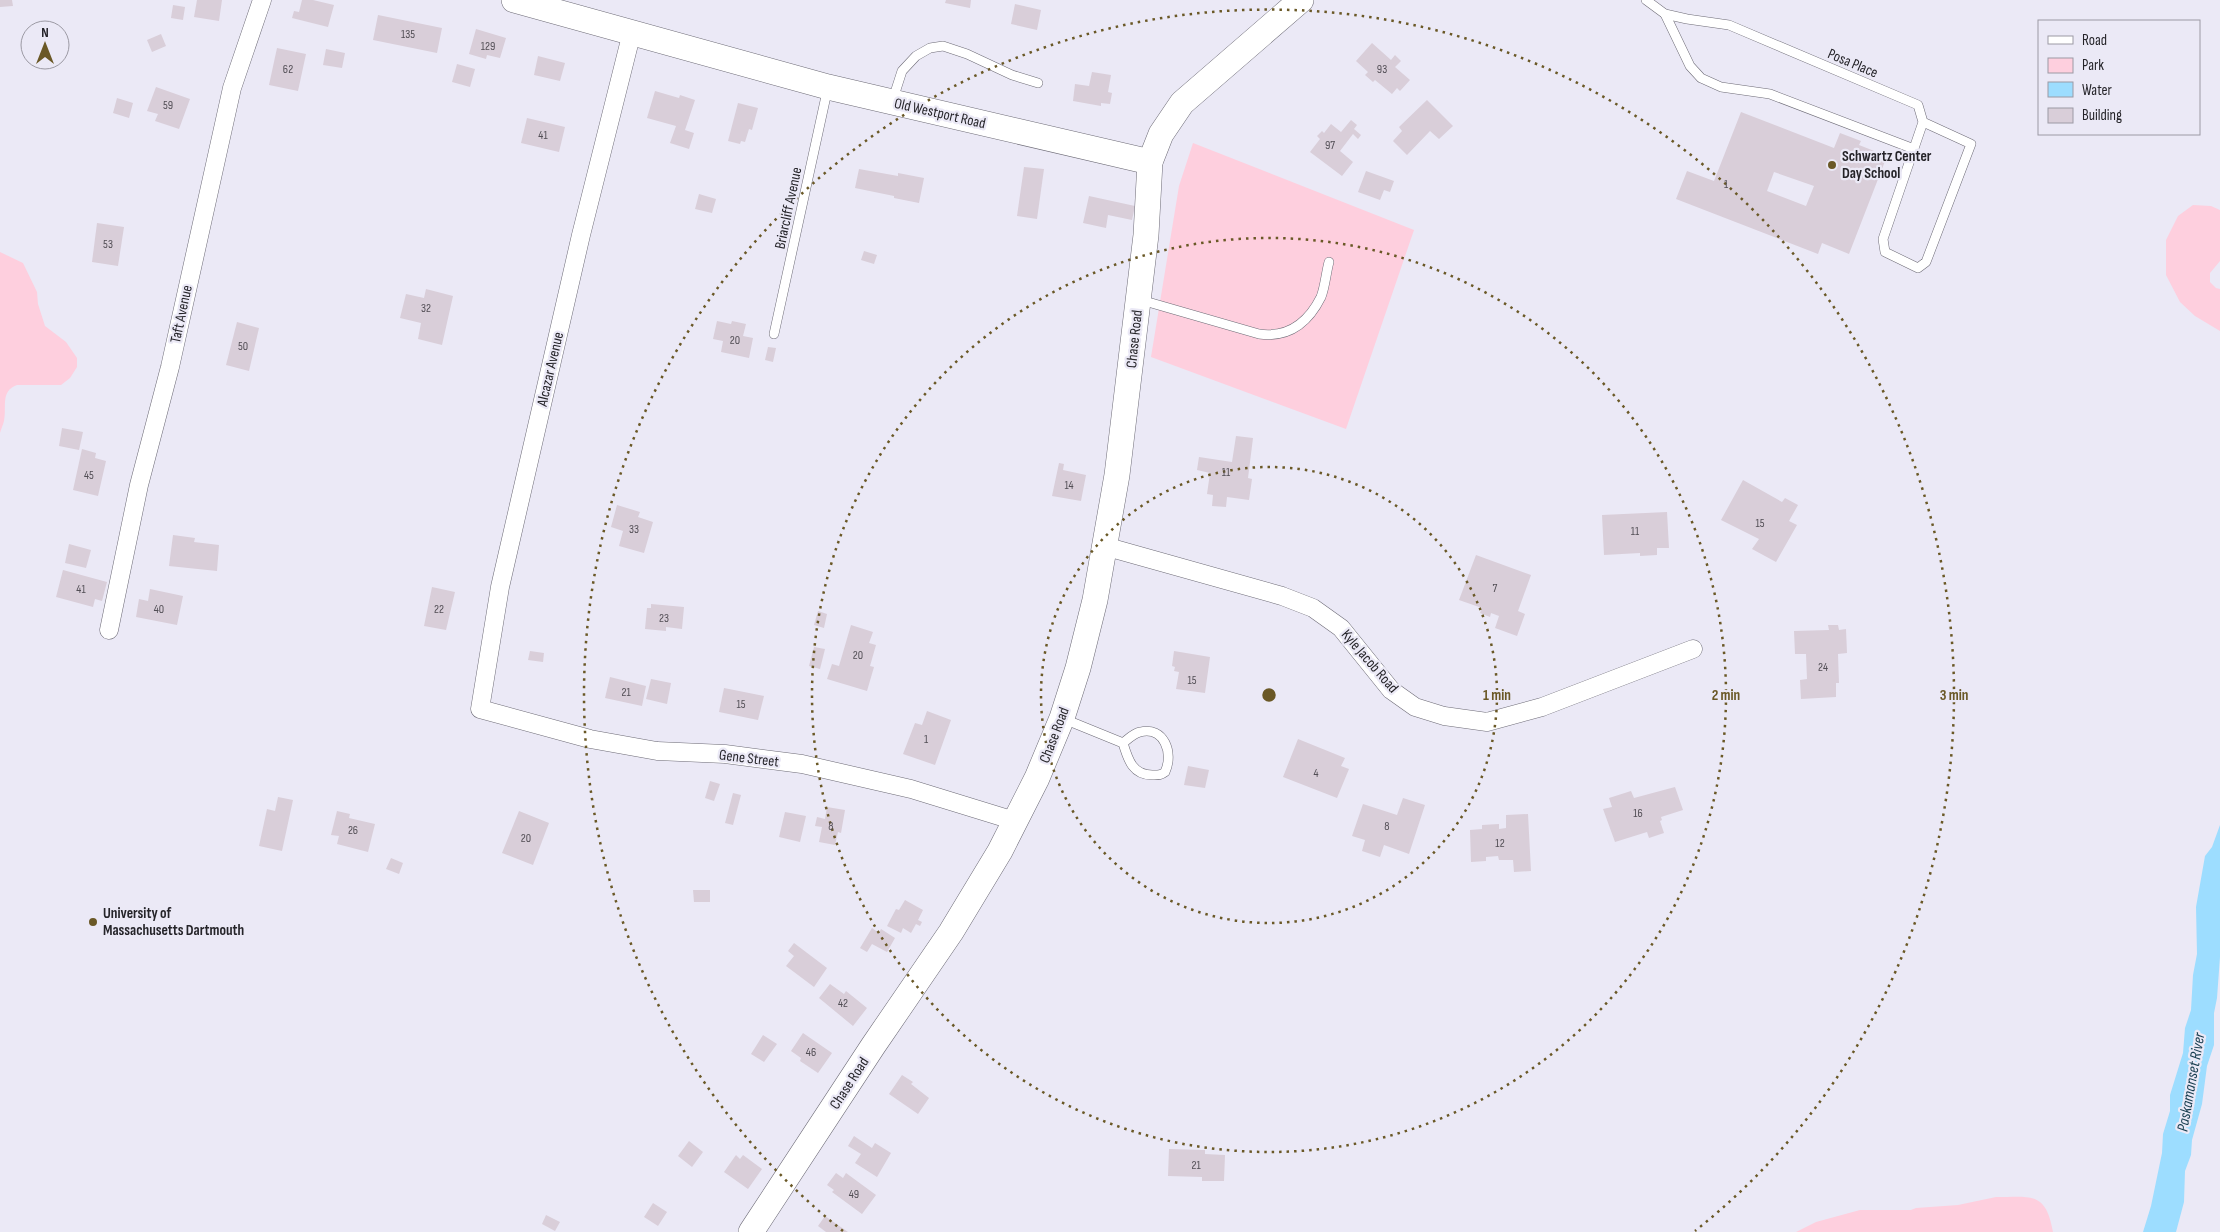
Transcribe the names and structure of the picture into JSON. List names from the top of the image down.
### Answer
{
  "streets": {
    "street": [
      "Old Westport Road",
      "Taft Avenue",
      "Chase Road",
      "Alcazar Avenue",
      "Kyle Jacob Road",
      "Gene Street"
    ],
    "lane": ["Posa Place", "Briarcliff Avenue"]
  },
  "crossings": [
    ["Old Westport Road", "Briarcliff Avenue"],
    ["Old Westport Road", "Chase Road"],
    ["Old Westport Road", "Alcazar Avenue"],
    ["Chase Road", "Kyle Jacob Road"],
    ["Chase Road", "Gene Street"],
    ["Alcazar Avenue", "Gene Street"]
  ],
  "water": ["Paskamanset River"],
  "places": ["Schwartz Center Day School", "University of Massachusetts Dartmouth"],
  "house_numbers": [
    "135",
    "129",
    "62",
    "93",
    "59",
    "41",
    "97",
    "1",
    "53",
    "32",
    "20",
    "50",
    "11",
    "45",
    "14",
    "15",
    "33",
    "11",
    "7",
    "41",
    "40",
    "22",
    "23",
    "20",
    "24",
    "15",
    "21",
    "15",
    "1",
    "4",
    "16",
    "8",
    "8",
    "26",
    "20",
    "12",
    "42",
    "46",
    "21",
    "49"
  ],
  "legend": [
    "Road",
    "Park",
    "Water",
    "Building"
  ],
  "north": "top",
  "rings": ["1 min", "2 min", "3 min"]
}
